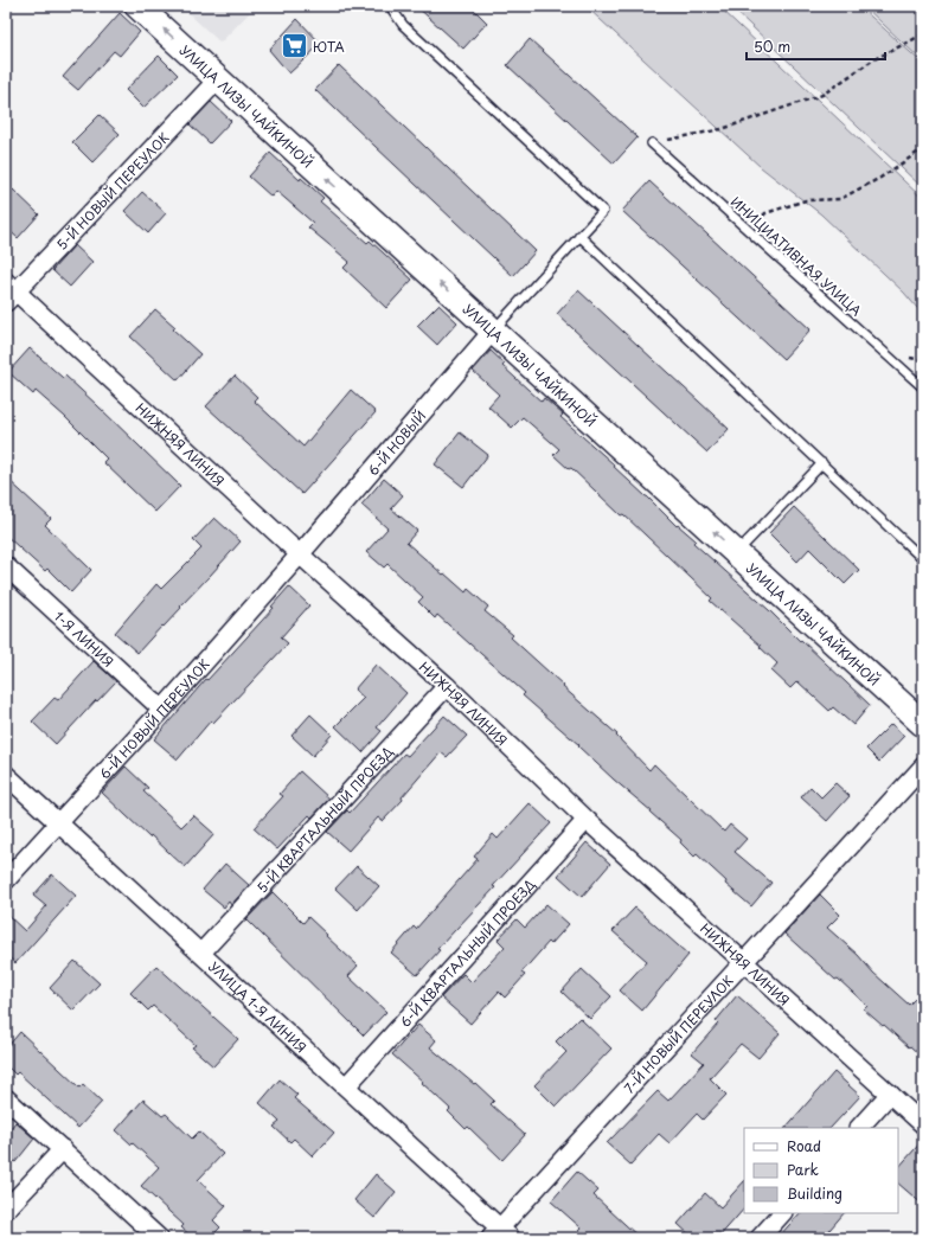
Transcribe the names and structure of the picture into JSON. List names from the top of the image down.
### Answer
{
  "streets": {
    "main road": ["УЛИЦА ЛИЗЫ ЧАЙКИНОЙ"],
    "street": [
      "5-Й НОВЫЙ ПЕРЕУЛОК",
      "6-Й НОВЫЙ",
      "НИЖНЯЯ ЛИНИЯ",
      "1-Я ЛИНИЯ",
      "6-Й НОВЫЙ ПЕРЕУЛОК",
      "5-Й КВАРТАЛЬНЫЙ ПРОЕЗД",
      "6-Й КВАРТАЛЬНЫЙ ПРОЕЗД",
      "УЛИЦА 1-Я ЛИНИЯ",
      "7-Й НОВЫЙ ПЕРЕУЛОК"
    ],
    "lane": ["ИНИЦИАТИВНАЯ УЛИЦА"]
  },
  "crossings": [
    ["УЛИЦА ЛИЗЫ ЧАЙКИНОЙ", "5-Й НОВЫЙ ПЕРЕУЛОК"],
    ["УЛИЦА ЛИЗЫ ЧАЙКИНОЙ", "6-Й НОВЫЙ"],
    ["5-Й НОВЫЙ ПЕРЕУЛОК", "НИЖНЯЯ ЛИНИЯ"],
    ["6-Й НОВЫЙ", "НИЖНЯЯ ЛИНИЯ"],
    ["6-Й НОВЫЙ", "6-Й НОВЫЙ ПЕРЕУЛОК"],
    ["НИЖНЯЯ ЛИНИЯ", "6-Й НОВЫЙ ПЕРЕУЛОК"],
    ["НИЖНЯЯ ЛИНИЯ", "5-Й КВАРТАЛЬНЫЙ ПРОЕЗД"],
    ["НИЖНЯЯ ЛИНИЯ", "6-Й КВАРТАЛЬНЫЙ ПРОЕЗД"],
    ["НИЖНЯЯ ЛИНИЯ", "7-Й НОВЫЙ ПЕРЕУЛОК"],
    ["1-Я ЛИНИЯ", "6-Й НОВЫЙ ПЕРЕУЛОК"],
    ["6-Й НОВЫЙ ПЕРЕУЛОК", "УЛИЦА 1-Я ЛИНИЯ"],
    ["5-Й КВАРТАЛЬНЫЙ ПРОЕЗД", "УЛИЦА 1-Я ЛИНИЯ"],
    ["6-Й КВАРТАЛЬНЫЙ ПРОЕЗД", "УЛИЦА 1-Я ЛИНИЯ"],
    ["УЛИЦА 1-Я ЛИНИЯ", "7-Й НОВЫЙ ПЕРЕУЛОК"]
  ],
  "one_way": ["УЛИЦА ЛИЗЫ ЧАЙКИНОЙ"],
  "places": {
    "supermarket": ["ЮТА"]
  },
  "legend": ["Road", "Park", "Building"],
  "scale_bar": "50 m"
}
